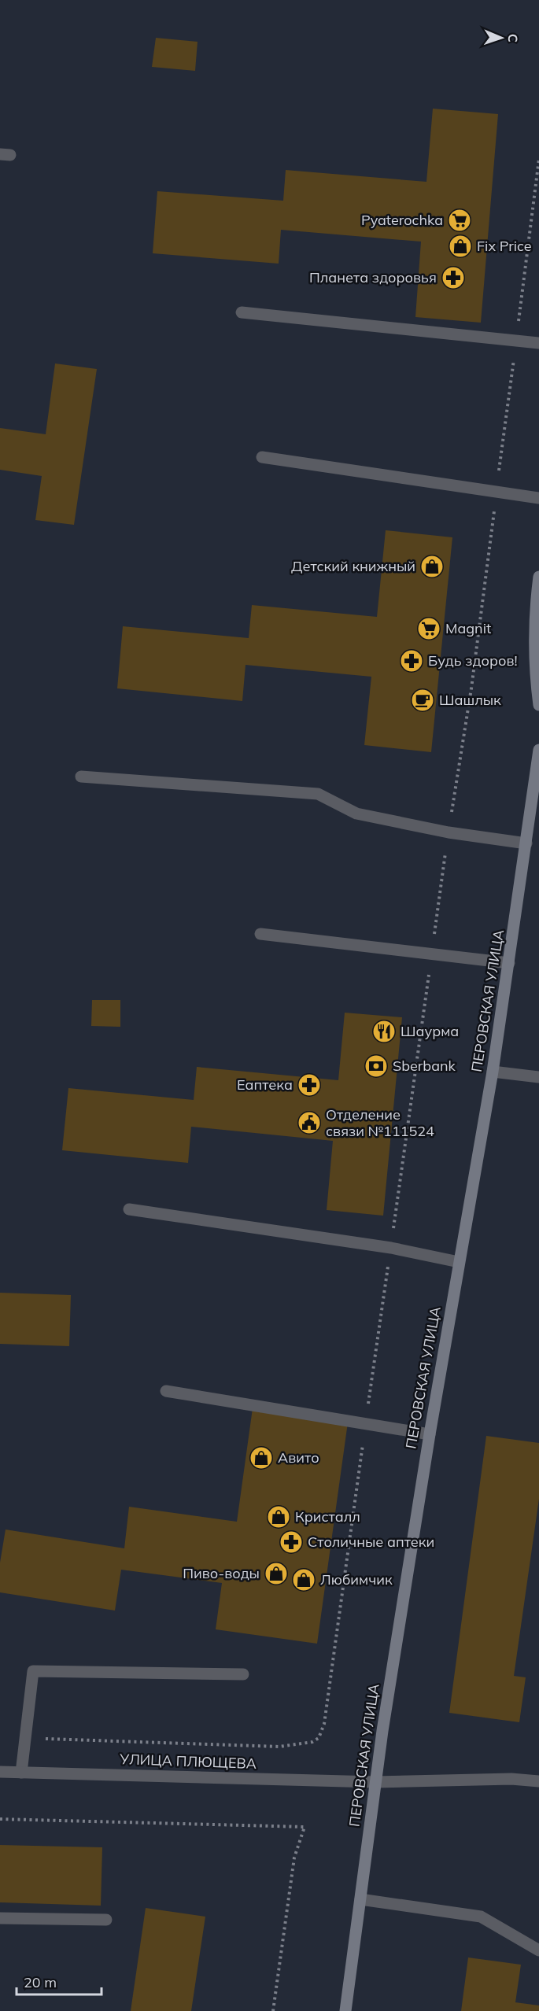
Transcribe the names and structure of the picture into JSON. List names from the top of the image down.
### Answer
{
  "streets": {
    "main road": ["ПЕРОВСКАЯ УЛИЦА"],
    "street": ["УЛИЦА ПЛЮЩЕВА"]
  },
  "crossings": [
    ["ПЕРОВСКАЯ УЛИЦА", "УЛИЦА ПЛЮЩЕВА"]
  ],
  "places": {
    "supermarket": ["Pyaterochka", "Magnit"],
    "shop": [
      "Fix Price",
      "Детский книжный",
      "Авито",
      "Кристалл",
      "Пиво-воды",
      "Любимчик"
    ],
    "pharmacy": [
      "Планета здоровья",
      "Будь здоров!",
      "Еаптека",
      "Столичные аптеки"
    ],
    "cafe": ["Шашлык"],
    "restaurant": ["Шаурма"],
    "bank": ["Sberbank"],
    "public building": ["Отделение связи №111524"]
  },
  "scale_bar": "20 m",
  "north": "right"
}
